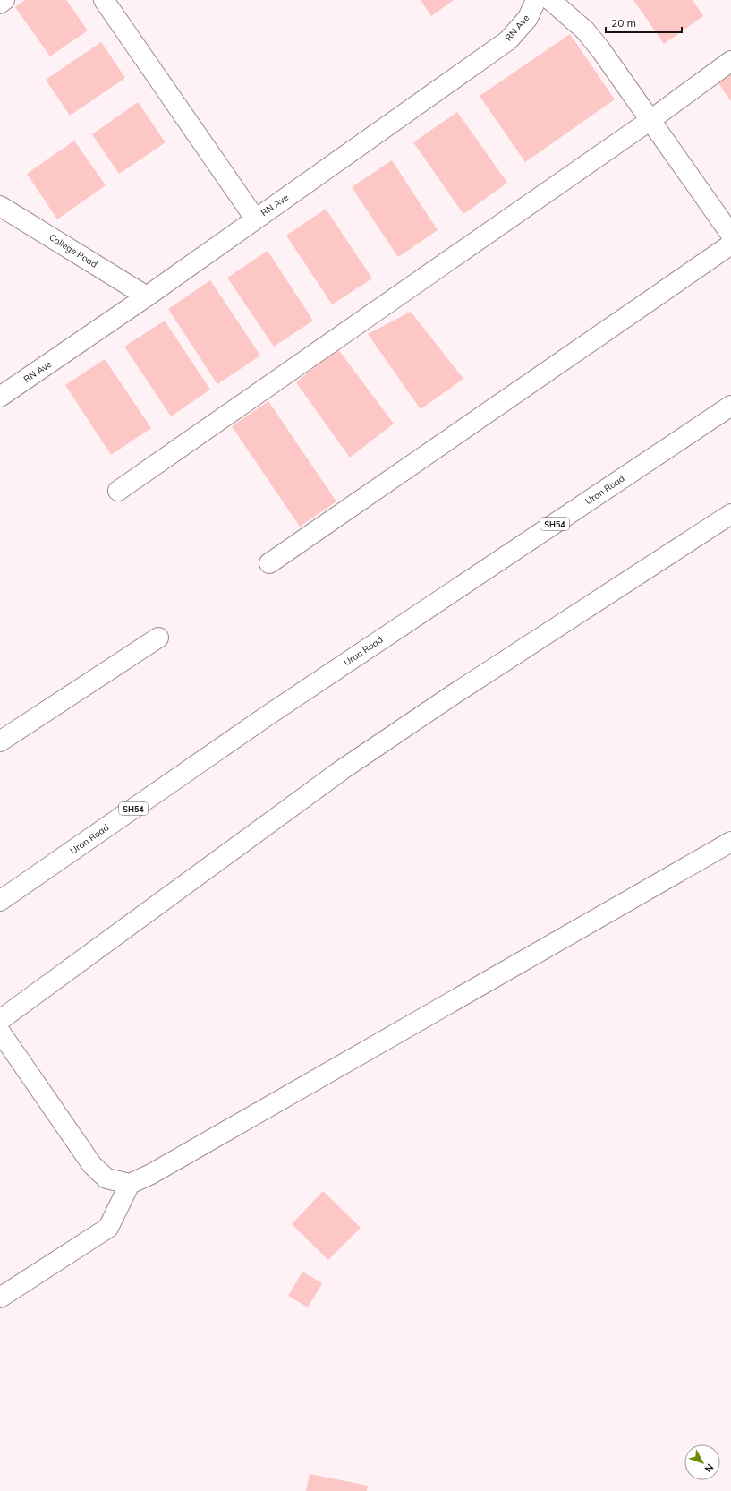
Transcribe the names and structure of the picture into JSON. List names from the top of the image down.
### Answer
{
  "streets": {
    "street": [
      "RN Ave",
      "College Road",
      "Uran Road",
      "SH54"
    ]
  },
  "crossings": [
    ["RN Ave", "College Road"]
  ],
  "scale_bar": "20 m",
  "north": "bottom right"
}
